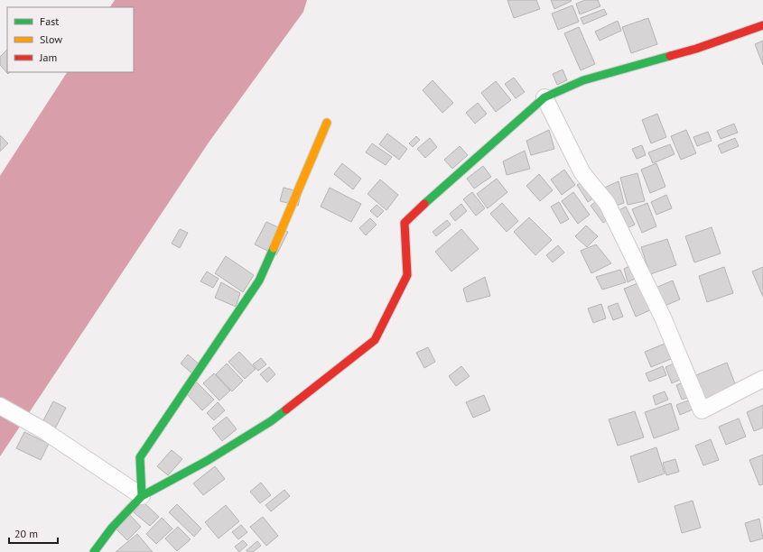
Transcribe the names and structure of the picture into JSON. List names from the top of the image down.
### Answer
{
  "legend": ["Fast", "Slow", "Jam"],
  "scale_bar": "20 m"
}
